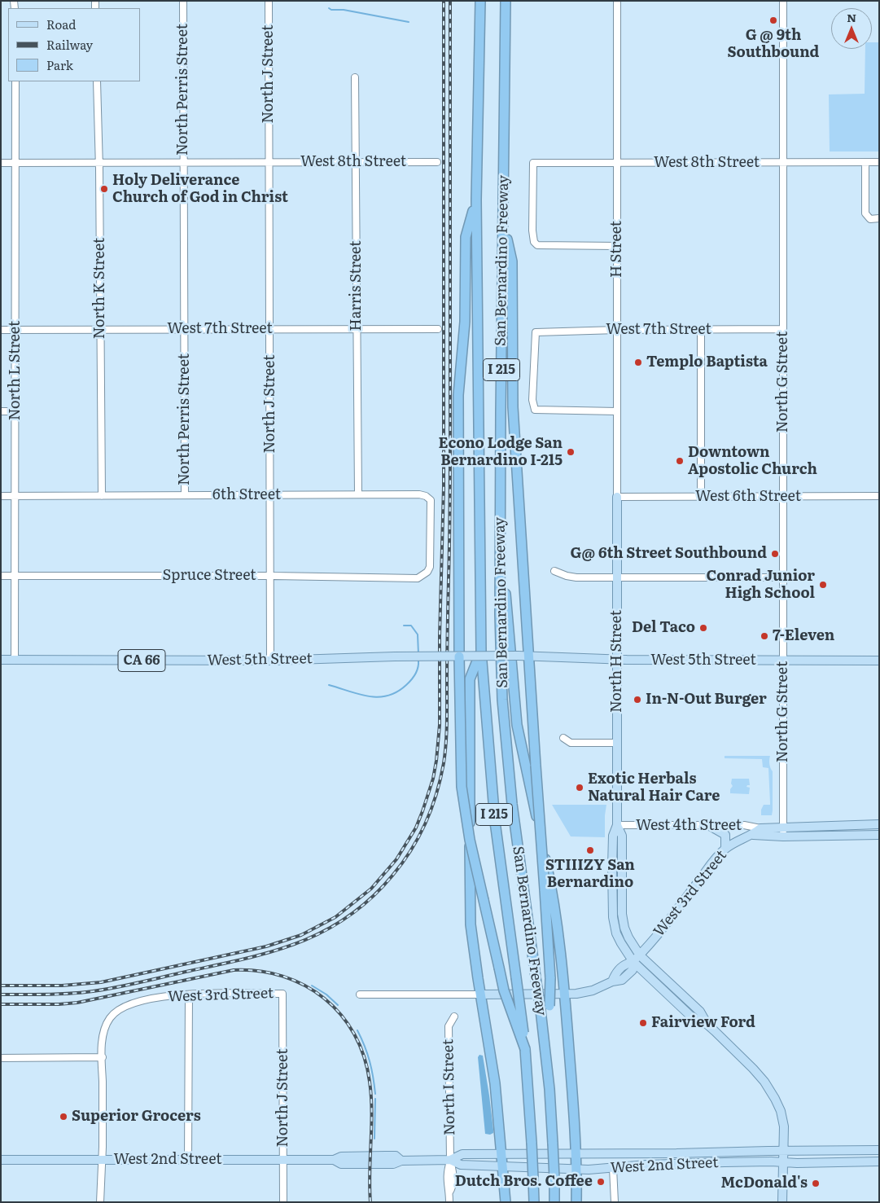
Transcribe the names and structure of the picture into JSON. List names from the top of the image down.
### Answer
{
  "streets": {
    "highway": ["San Bernardino Freeway", "I 215"],
    "main road": [
      "West 5th Street",
      "CA 66",
      "North H Street",
      "West 3rd Street",
      "West 2nd Street"
    ],
    "street": [
      "North J Street",
      "North Perris Street",
      "West 8th Street",
      "H Street",
      "Harris Street",
      "North K Street",
      "West 7th Street",
      "North L Street",
      "North G Street",
      "6th Street",
      "West 6th Street",
      "Spruce Street",
      "West 4th Street",
      "North I Street"
    ]
  },
  "crossings": [
    ["North J Street", "West 8th Street"],
    ["North J Street", "West 7th Street"],
    ["North J Street", "6th Street"],
    ["North J Street", "Spruce Street"],
    ["North J Street", "West 5th Street"],
    ["North J Street", "West 3rd Street"],
    ["North J Street", "West 2nd Street"],
    ["North Perris Street", "West 8th Street"],
    ["North Perris Street", "West 7th Street"],
    ["North Perris Street", "6th Street"],
    ["West 8th Street", "H Street"],
    ["West 8th Street", "Harris Street"],
    ["West 8th Street", "North K Street"],
    ["West 8th Street", "North L Street"],
    ["West 8th Street", "North G Street"],
    ["H Street", "West 7th Street"],
    ["H Street", "West 6th Street"],
    ["H Street", "North H Street"],
    ["Harris Street", "West 7th Street"],
    ["Harris Street", "6th Street"],
    ["North K Street", "West 7th Street"],
    ["North K Street", "6th Street"],
    ["West 7th Street", "North L Street"],
    ["West 7th Street", "North G Street"],
    ["North L Street", "6th Street"],
    ["North L Street", "Spruce Street"],
    ["North L Street", "West 5th Street"],
    ["North G Street", "West 6th Street"],
    ["North G Street", "West 5th Street"],
    ["North G Street", "West 3rd Street"],
    ["6th Street", "Spruce Street"],
    ["West 6th Street", "North H Street"],
    ["West 5th Street", "North H Street"],
    ["North H Street", "West 4th Street"],
    ["North H Street", "West 3rd Street"],
    ["West 4th Street", "West 3rd Street"],
    ["North I Street", "West 2nd Street"]
  ],
  "places": [
    "G @ 9th Southbound",
    "Holy Deliverance Church of God in Christ",
    "Templo Baptista",
    "Econo Lodge San Bernardino I-215",
    "Downtown Apostolic Church",
    "G@ 6th Street Southbound",
    "Conrad Junior High School",
    "Del Taco",
    "7-Eleven",
    "In-N-Out Burger",
    "Exotic Herbals Natural Hair Care",
    "STIIIZY San Bernardino",
    "Fairview Ford",
    "Superior Grocers",
    "Dutch Bros. Coffee",
    "McDonald's"
  ],
  "legend": ["Road", "Railway", "Park"],
  "north": "top"
}
